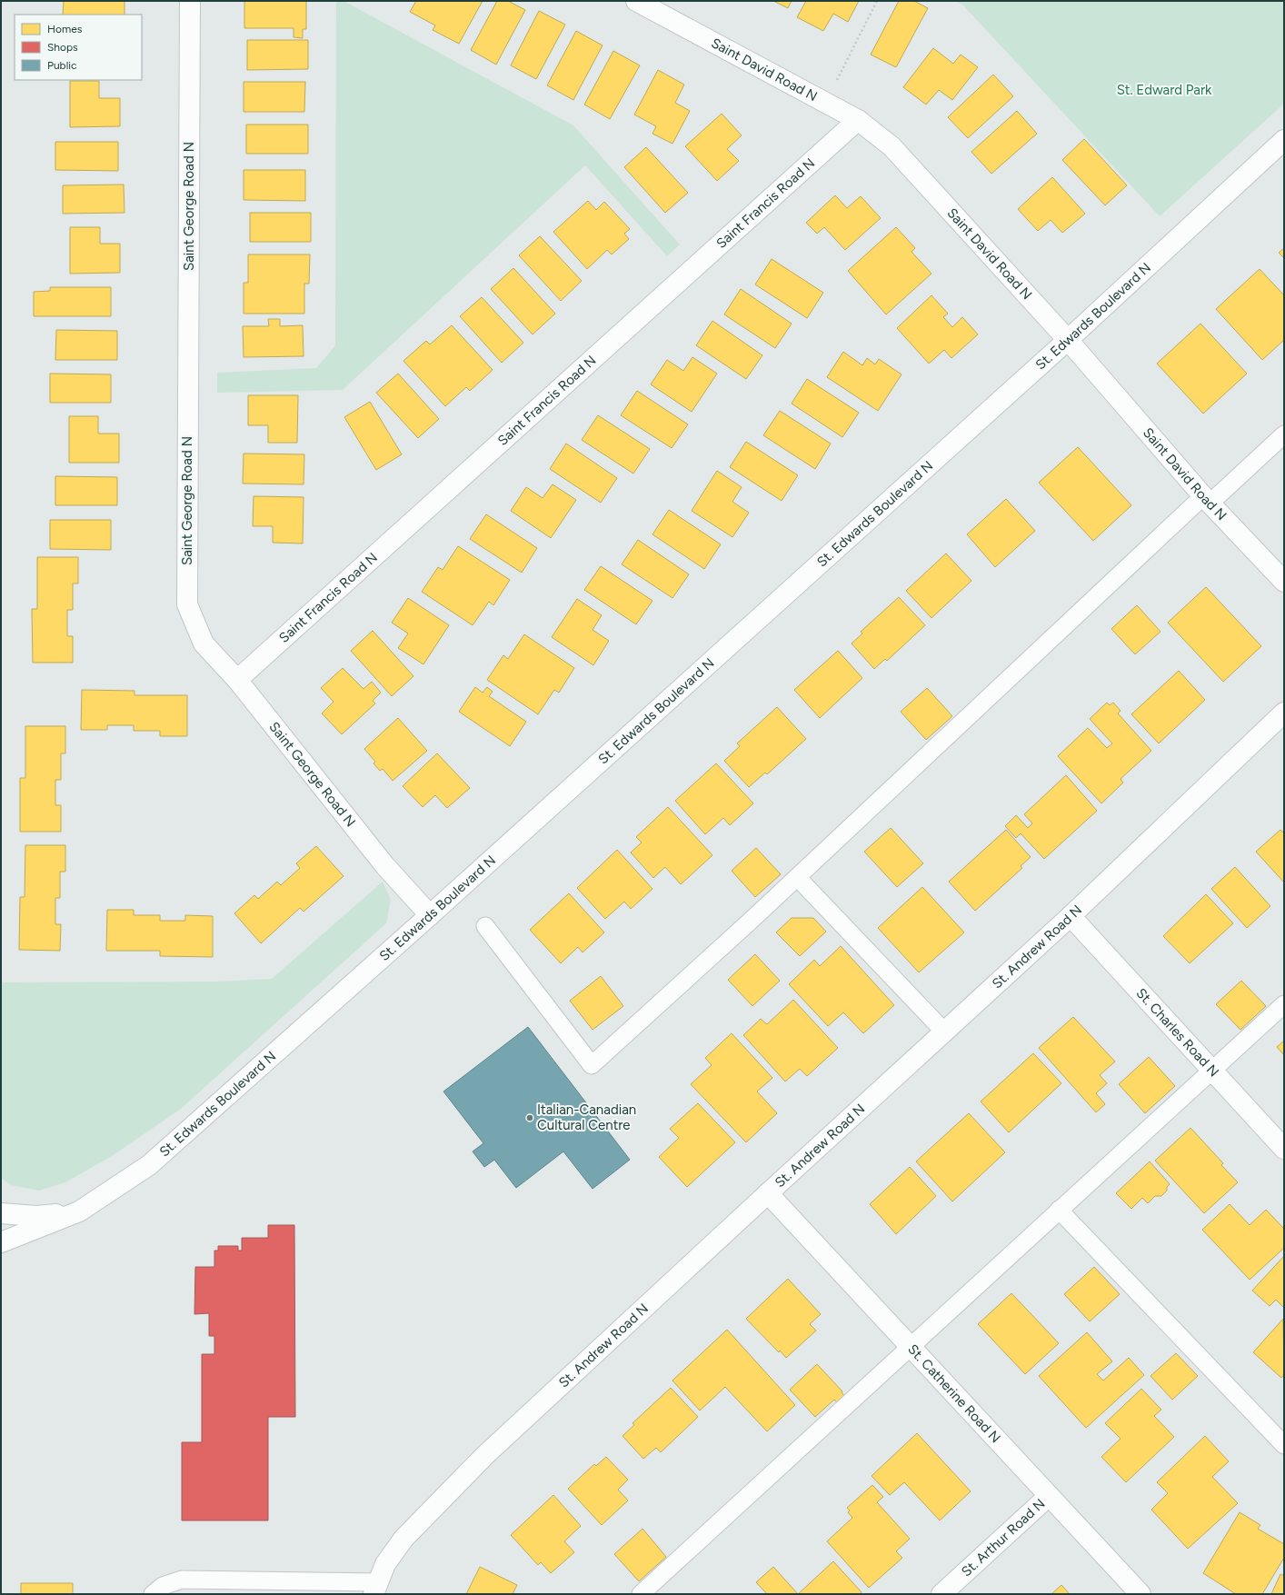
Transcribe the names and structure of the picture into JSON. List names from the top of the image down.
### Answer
{
  "streets": {
    "street": [
      "Saint David Road N",
      "Saint Francis Road N",
      "Saint George Road N",
      "St. Edwards Boulevard N",
      "St. Andrew Road N",
      "St. Charles Road N",
      "St. Catherine Road N",
      "St. Arthur Road N"
    ]
  },
  "crossings": [
    ["Saint David Road N", "Saint Francis Road N"],
    ["Saint David Road N", "St. Edwards Boulevard N"],
    ["Saint Francis Road N", "Saint George Road N"],
    ["Saint George Road N", "St. Edwards Boulevard N"],
    ["St. Andrew Road N", "St. Charles Road N"],
    ["St. Andrew Road N", "St. Catherine Road N"],
    ["St. Catherine Road N", "St. Arthur Road N"]
  ],
  "parks": ["St. Edward Park"],
  "places": ["Italian-Canadian Cultural Centre"],
  "legend": ["Homes", "Shops", "Public"]
}
